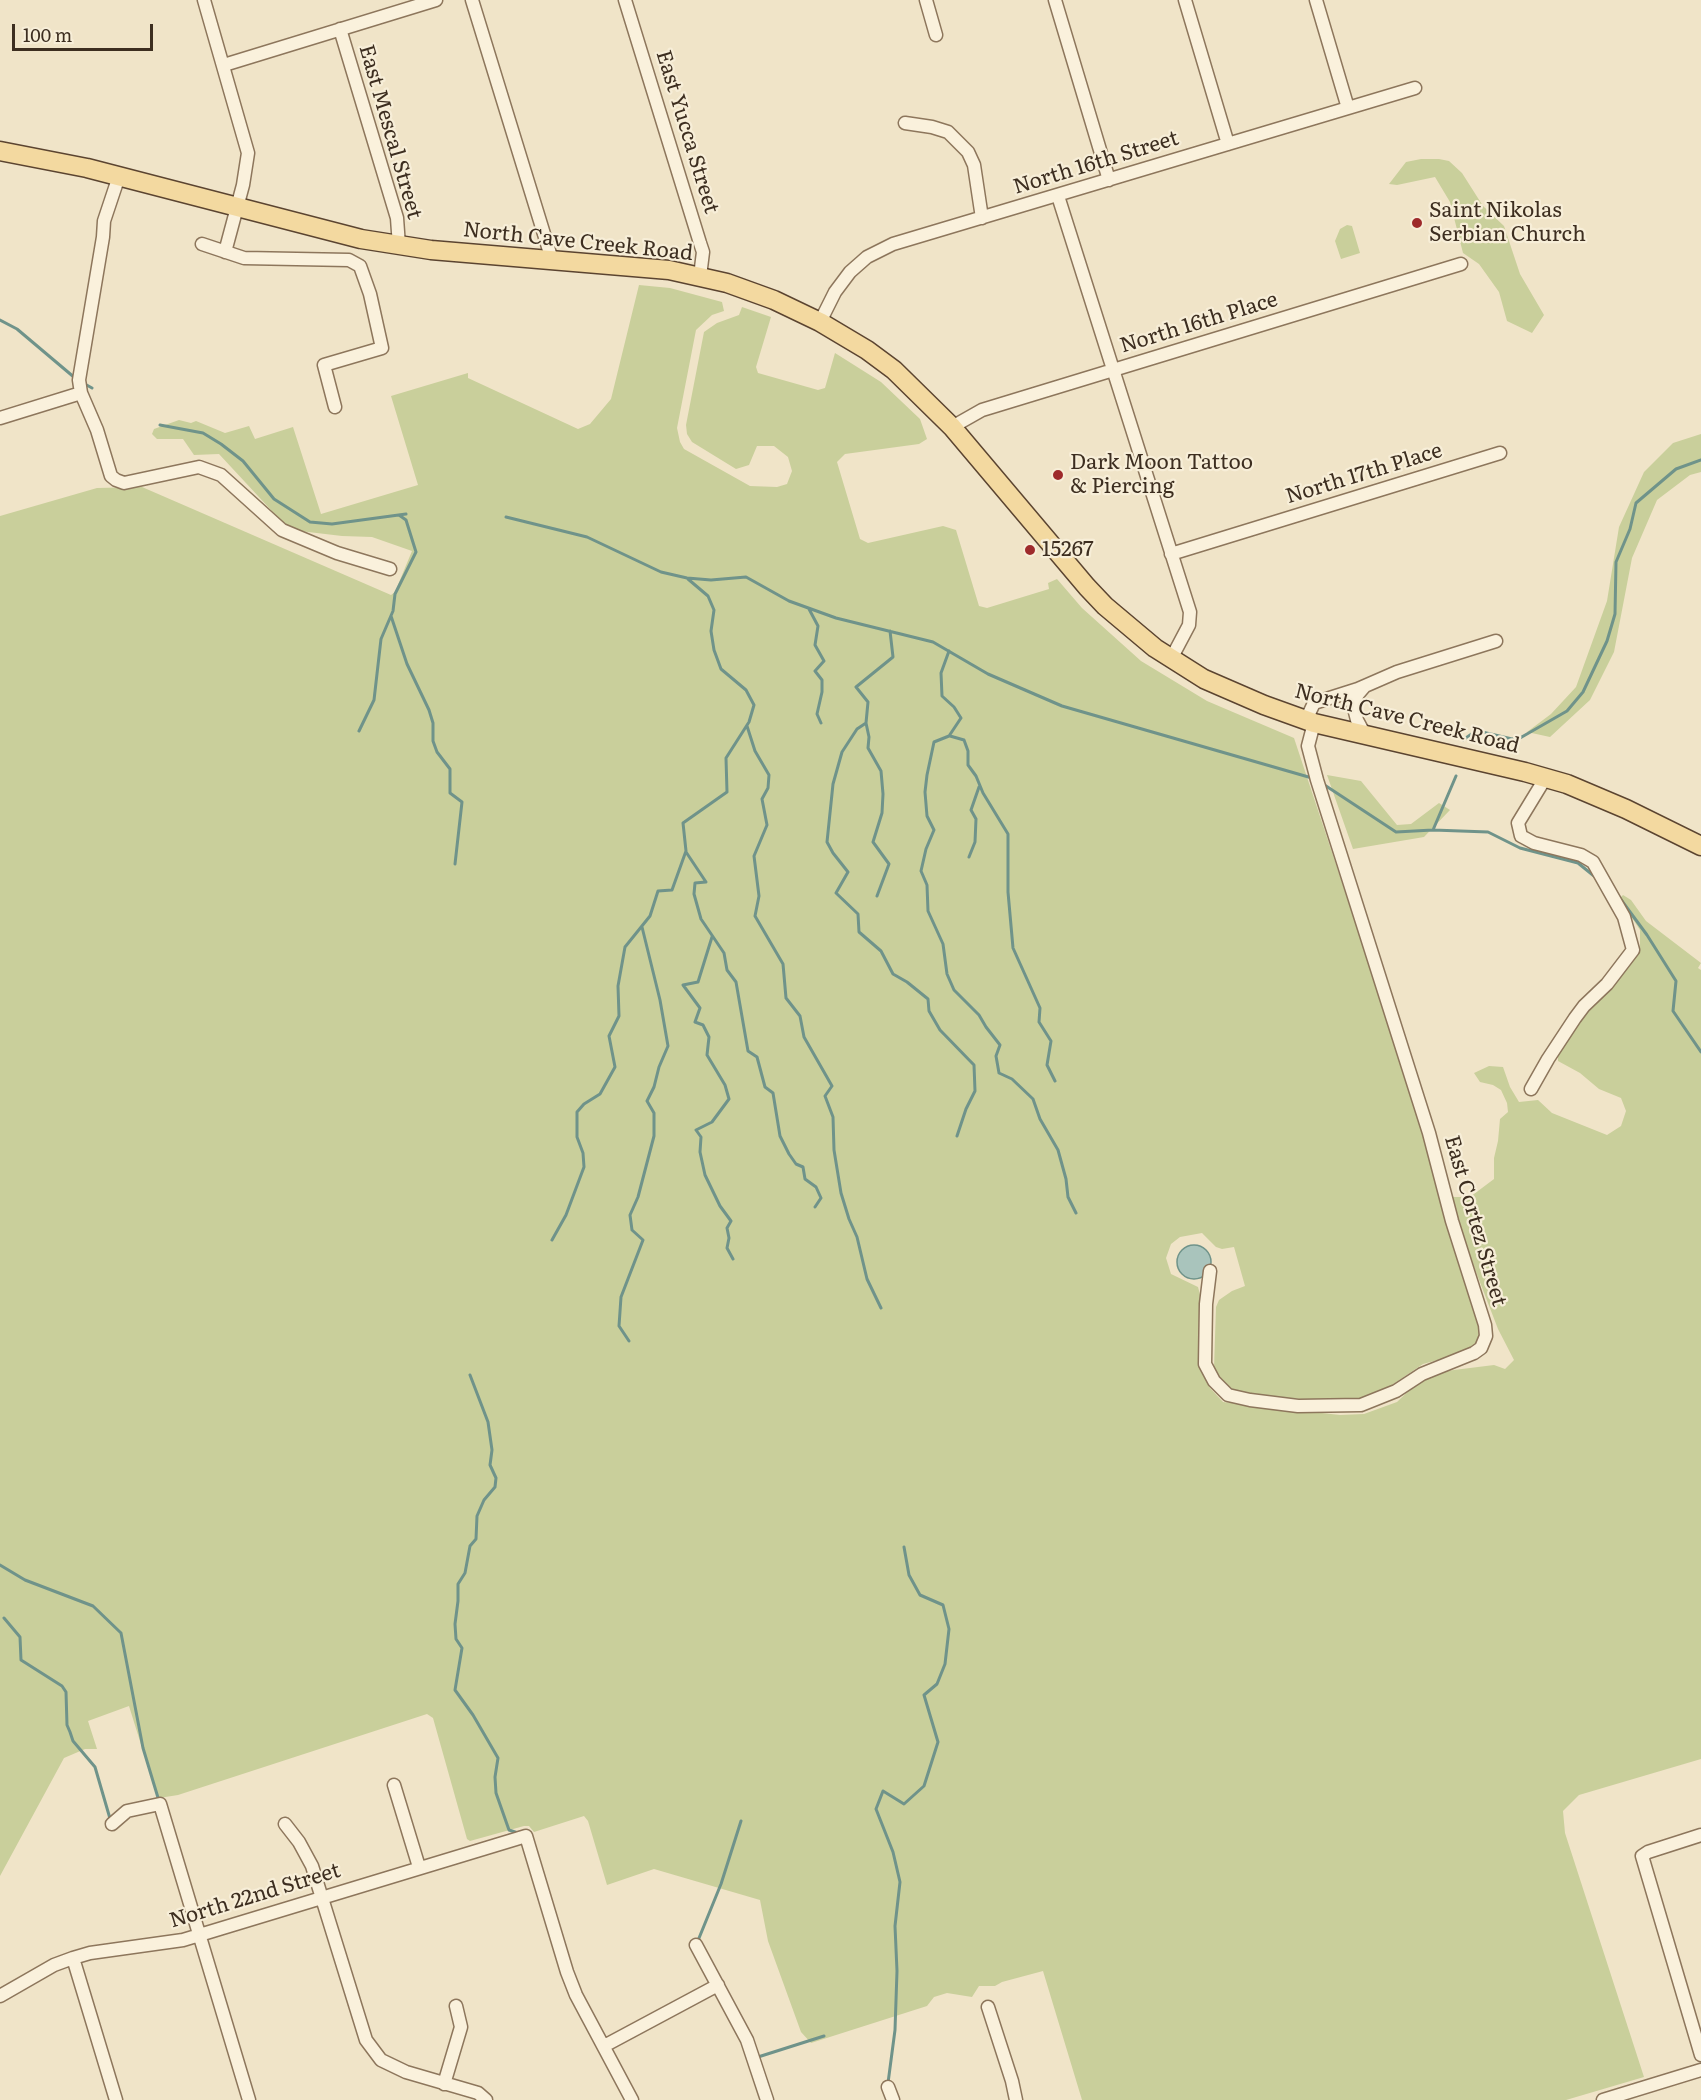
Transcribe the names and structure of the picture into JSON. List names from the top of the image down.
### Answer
{
  "streets": {
    "main road": ["North Cave Creek Road"],
    "street": [
      "East Mescal Street",
      "East Yucca Street",
      "North 16th Street",
      "North 16th Place",
      "North 17th Place",
      "East Cortez Street",
      "North 22nd Street"
    ]
  },
  "crossings": [
    ["East Mescal Street", "North Cave Creek Road"],
    ["East Yucca Street", "North Cave Creek Road"],
    ["North 16th Street", "North Cave Creek Road"],
    ["North Cave Creek Road", "North 16th Place"],
    ["North Cave Creek Road", "East Cortez Street"]
  ],
  "places": ["Saint Nikolas Serbian Church", "Dark Moon Tattoo & Piercing", "15267"],
  "scale_bar": "100 m"
}
